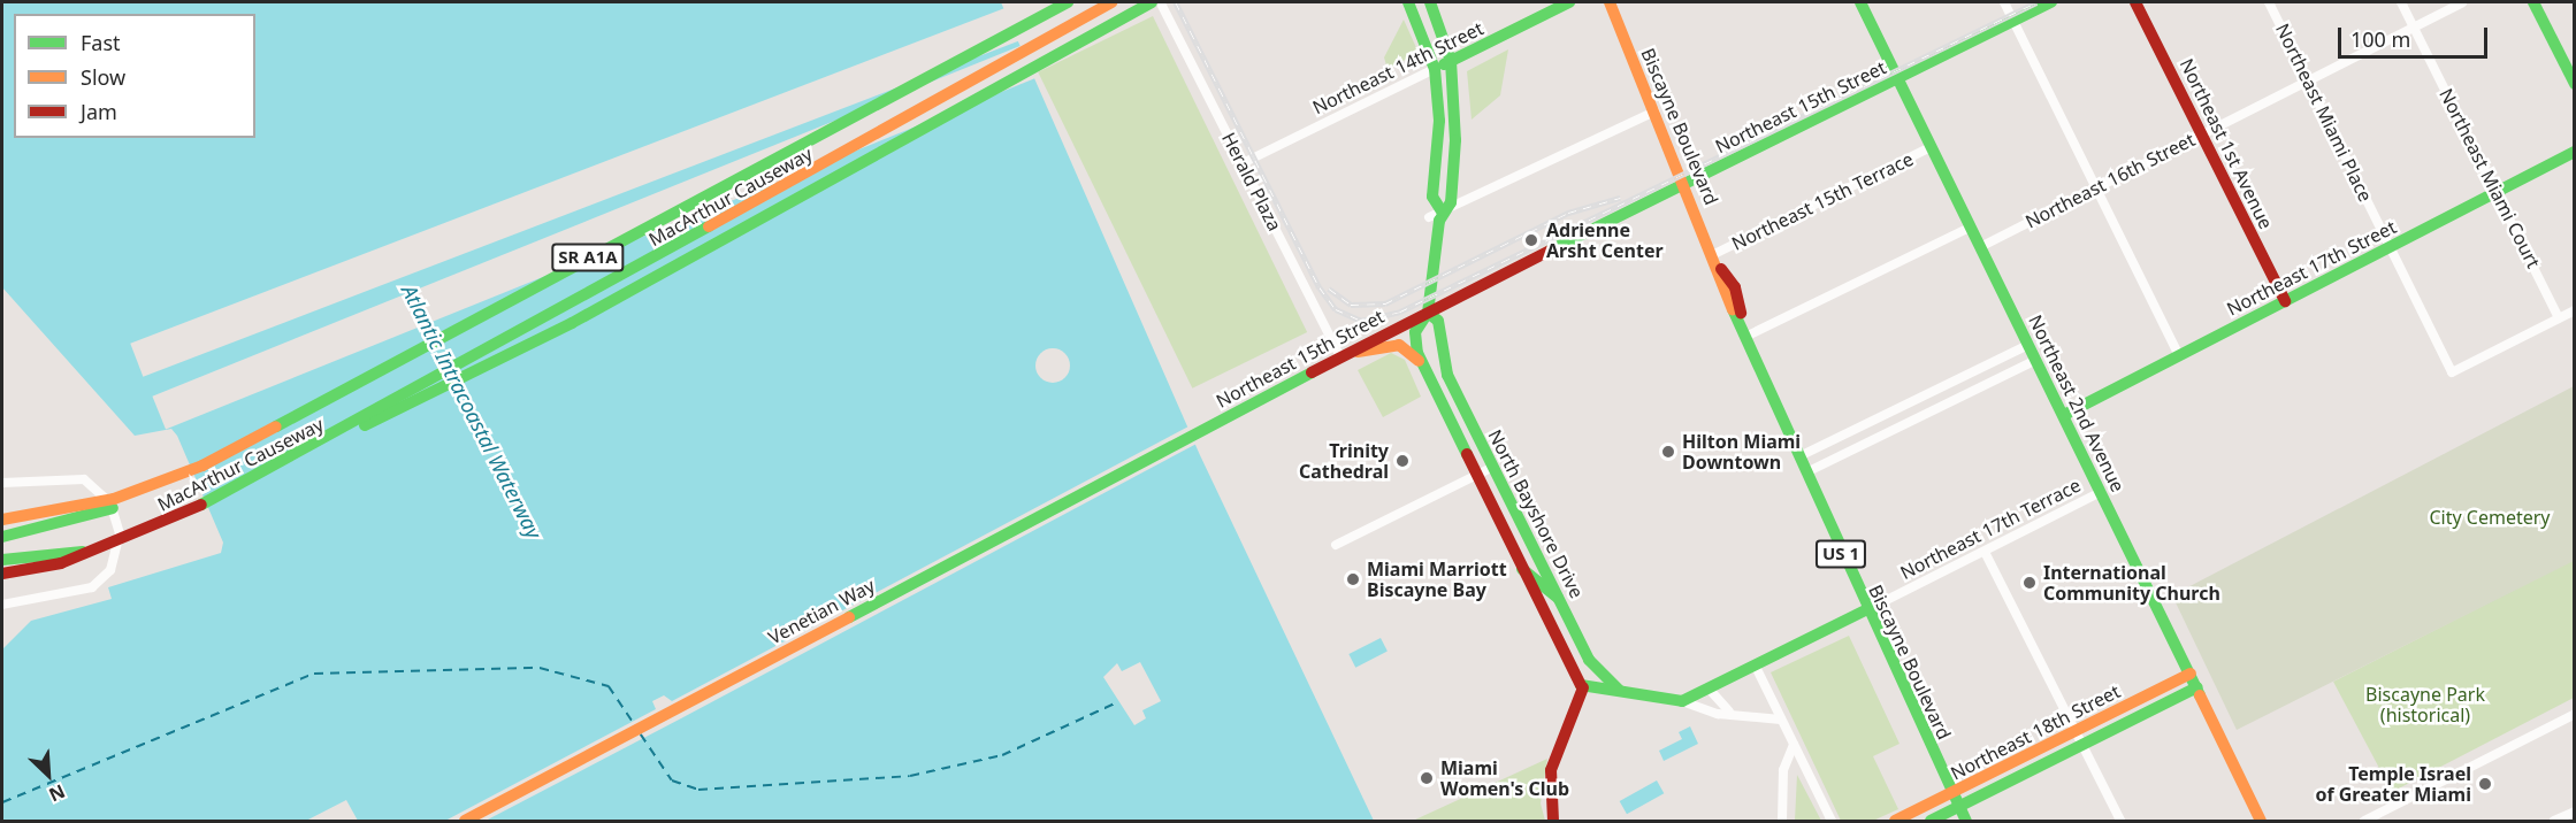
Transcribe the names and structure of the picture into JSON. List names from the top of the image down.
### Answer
{
  "streets": {
    "main road": [
      "Northeast 14th Street",
      "Northeast 15th Street",
      "Biscayne Boulevard",
      "Northeast 1st Avenue",
      "MacArthur Causeway",
      "SR A1A",
      "Northeast 17th Street",
      "Northeast 2nd Avenue",
      "North Bayshore Drive",
      "Northeast 17th Terrace",
      "US 1",
      "Venetian Way",
      "Northeast 18th Street"
    ],
    "street": [
      "Northeast Miami Place",
      "Northeast Miami Court",
      "Northeast 16th Street",
      "Herald Plaza",
      "Northeast 15th Terrace"
    ]
  },
  "crossings": [
    ["Northeast 14th Street", "Herald Plaza"],
    ["Northeast 14th Street", "North Bayshore Drive"],
    ["Northeast 15th Street", "Biscayne Boulevard"],
    ["Northeast 15th Street", "Herald Plaza"],
    ["Northeast 15th Street", "Northeast 2nd Avenue"],
    ["Northeast 15th Street", "North Bayshore Drive"],
    ["Northeast 15th Street", "Venetian Way"],
    ["Northeast Miami Place", "Northeast Miami Court"],
    ["Northeast Miami Place", "Northeast 16th Street"],
    ["Northeast Miami Place", "Northeast 17th Street"],
    ["Biscayne Boulevard", "Northeast 15th Terrace"],
    ["Biscayne Boulevard", "Northeast 17th Terrace"],
    ["Biscayne Boulevard", "Northeast 18th Street"],
    ["Northeast 1st Avenue", "Northeast 16th Street"],
    ["Northeast 1st Avenue", "Northeast 17th Street"],
    ["Northeast Miami Court", "Northeast 16th Street"],
    ["Northeast Miami Court", "Northeast 17th Street"],
    ["Northeast 16th Street", "Northeast 2nd Avenue"],
    ["Northeast 15th Terrace", "Northeast 2nd Avenue"],
    ["Northeast 17th Street", "Northeast 2nd Avenue"],
    ["Northeast 2nd Avenue", "Northeast 17th Terrace"],
    ["Northeast 2nd Avenue", "Northeast 18th Street"]
  ],
  "water": ["Atlantic Intracoastal Waterway"],
  "parks": ["City Cemetery", "Biscayne Park (historical)"],
  "places": [
    "Adrienne Arsht Center",
    "Hilton Miami Downtown",
    "Trinity Cathedral",
    "Miami Marriott Biscayne Bay",
    "International Community Church",
    "Miami Women's Club",
    "Temple Israel of Greater Miami"
  ],
  "legend": ["Fast", "Slow", "Jam"],
  "scale_bar": "100 m",
  "north": "bottom right"
}
